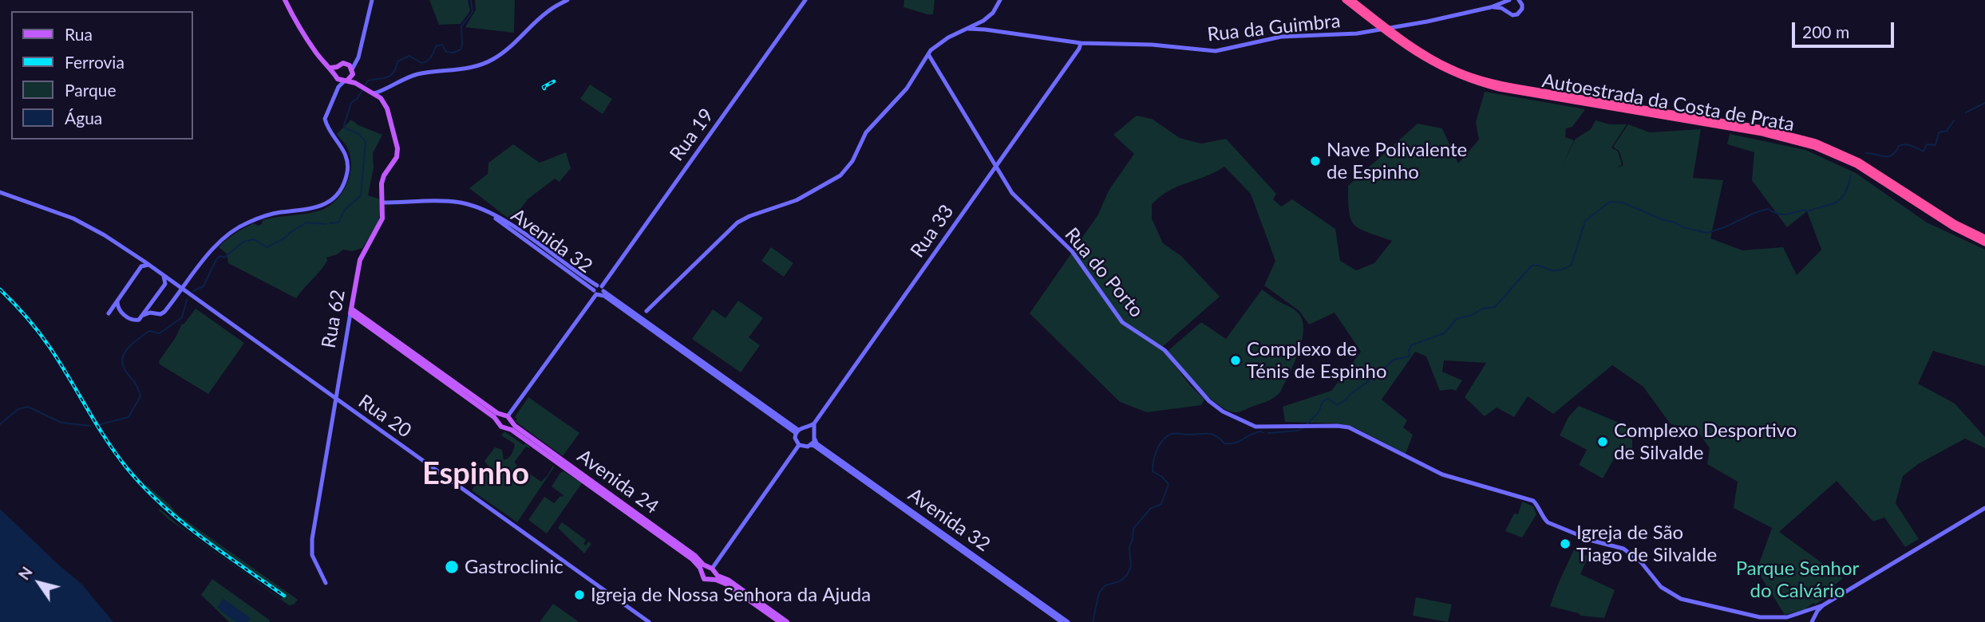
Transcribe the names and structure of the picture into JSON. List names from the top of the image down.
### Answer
{
  "streets": {
    "highway": ["Autoestrada da Costa de Prata"],
    "main road": [
      "Rua da Guimbra",
      "Rua 19",
      "Rua 33",
      "Avenida 32",
      "Rua do Porto",
      "Rua 62",
      "Rua 20",
      "Avenida 24"
    ]
  },
  "crossings": [
    ["Rua da Guimbra", "Rua 33"],
    ["Rua da Guimbra", "Rua do Porto"],
    ["Rua 19", "Avenida 32"],
    ["Rua 19", "Avenida 24"],
    ["Rua 33", "Avenida 32"],
    ["Rua 33", "Rua do Porto"],
    ["Avenida 32", "Rua 62"],
    ["Rua 62", "Rua 20"],
    ["Rua 62", "Avenida 24"]
  ],
  "districts": ["Espinho"],
  "parks": ["Parque Senhor do Calvário"],
  "places": [
    "Nave Polivalente de Espinho",
    "Complexo de Ténis de Espinho",
    "Complexo Desportivo de Silvalde",
    "Igreja de São Tiago de Silvalde",
    "Gastroclinic",
    "Igreja de Nossa Senhora da Ajuda"
  ],
  "legend": [
    "Rua",
    "Ferrovia",
    "Parque",
    "Água"
  ],
  "scale_bar": "200 m",
  "north": "top left"
}
